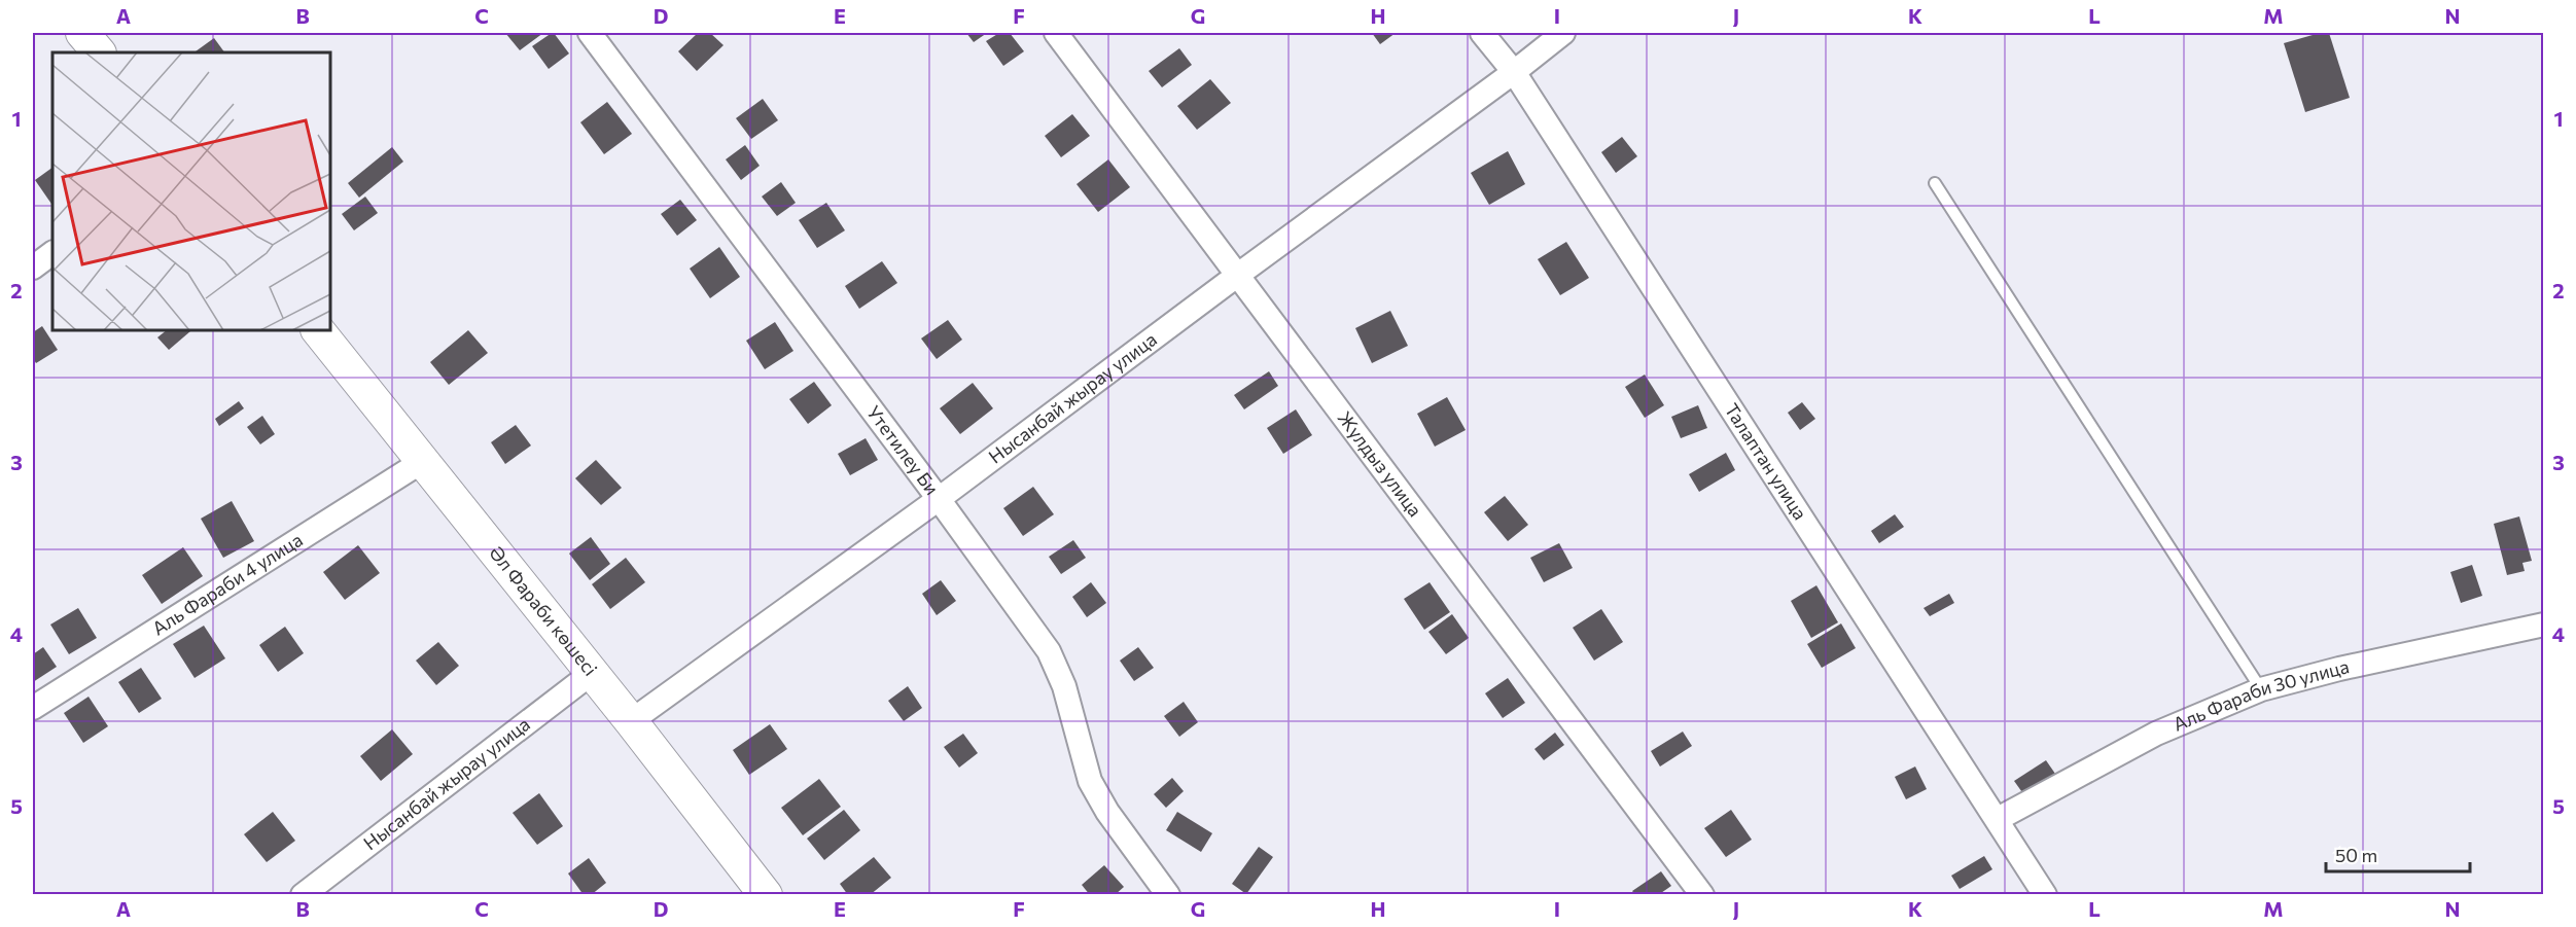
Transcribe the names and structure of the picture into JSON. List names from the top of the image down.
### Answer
{
  "streets": {
    "street": [
      "Нысанбай жырау улица",
      "Утетилеу Би",
      "Талаптан улица",
      "Жулдыз улица",
      "Аль Фараби 4 улица",
      "Әл Фараби көшесі",
      "Аль Фараби 30 улица"
    ]
  },
  "crossings": [
    ["Нысанбай жырау улица", "Утетилеу Би"],
    ["Нысанбай жырау улица", "Талаптан улица"],
    ["Нысанбай жырау улица", "Жулдыз улица"],
    ["Нысанбай жырау улица", "Әл Фараби көшесі"],
    ["Талаптан улица", "Аль Фараби 30 улица"],
    ["Аль Фараби 4 улица", "Әл Фараби көшесі"]
  ],
  "scale_bar": "50 m",
  "grid": {
    "columns": [
      "A",
      "B",
      "C",
      "D",
      "E",
      "F",
      "G",
      "H",
      "I",
      "J",
      "K",
      "L",
      "M",
      "N"
    ],
    "rows": [
      "1",
      "2",
      "3",
      "4",
      "5"
    ]
  }
}
